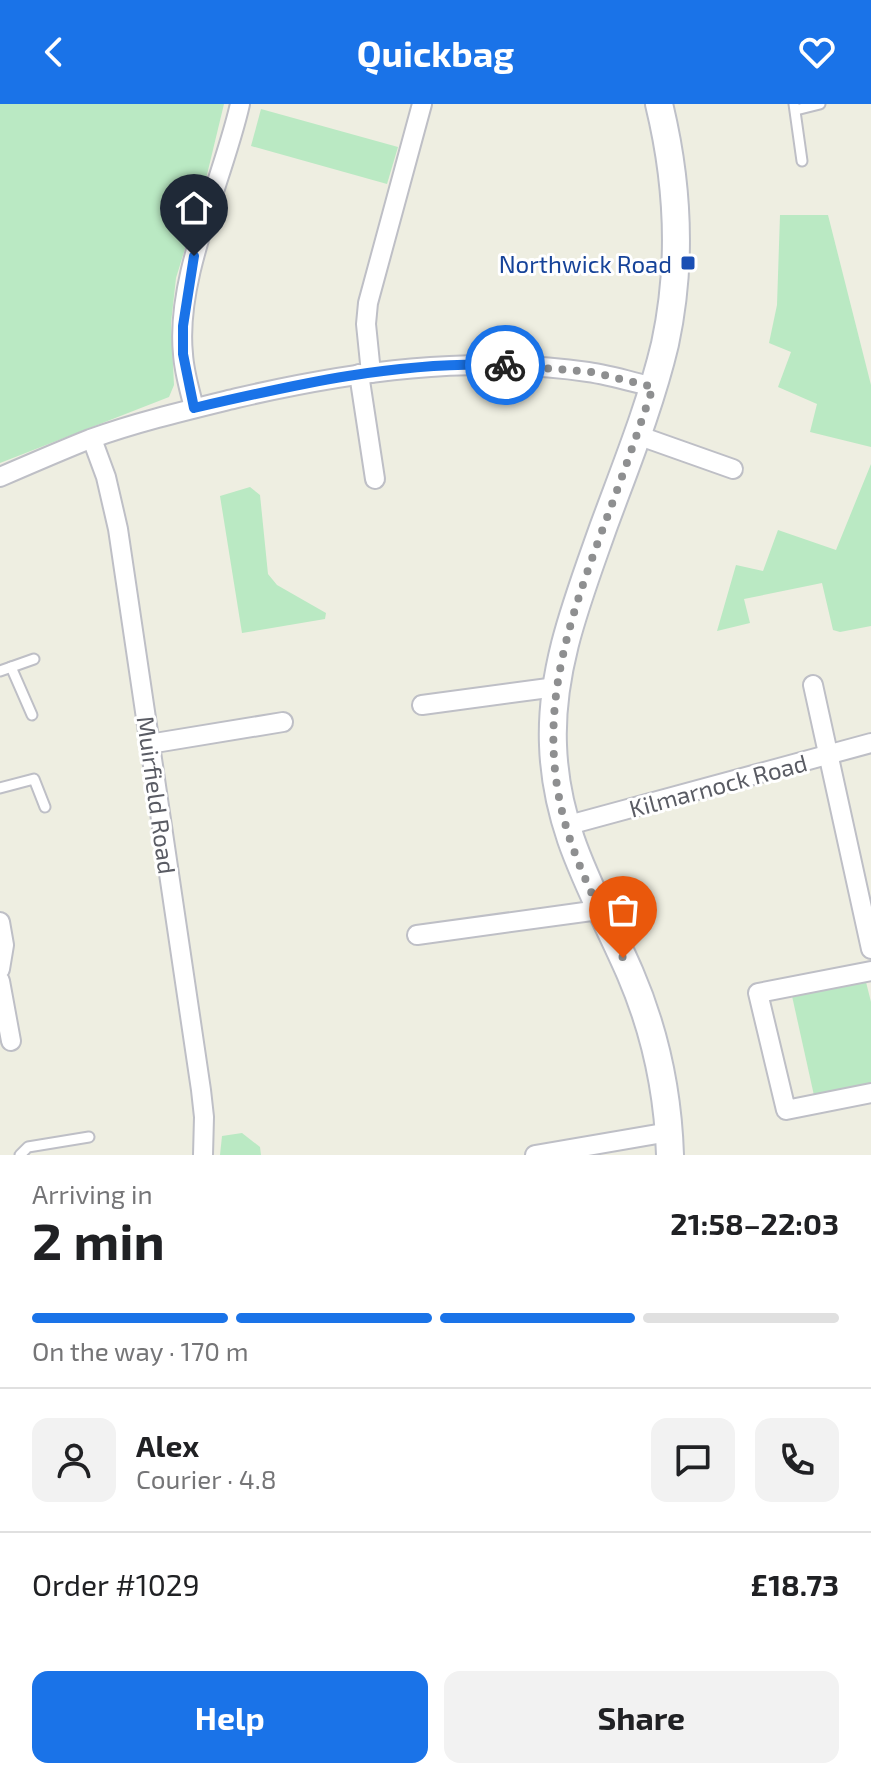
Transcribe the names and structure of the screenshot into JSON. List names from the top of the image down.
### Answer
{
  "streets": {
    "street": ["Kilmarnock Road", "Muirfield Road"]
  },
  "places": {
    "transit": ["Northwick Road"]
  },
  "page": {
    "header": "Quickbag",
    "heading": ["2 min", "Arriving in", "21:58–22:03"],
    "panel": [
      "Alex",
      "Courier · 4.8",
      "Order #1029",
      "£18.73"
    ],
    "bar": "On the way · 170 m",
    "buttons": ["Help", "Share"]
  }
}
